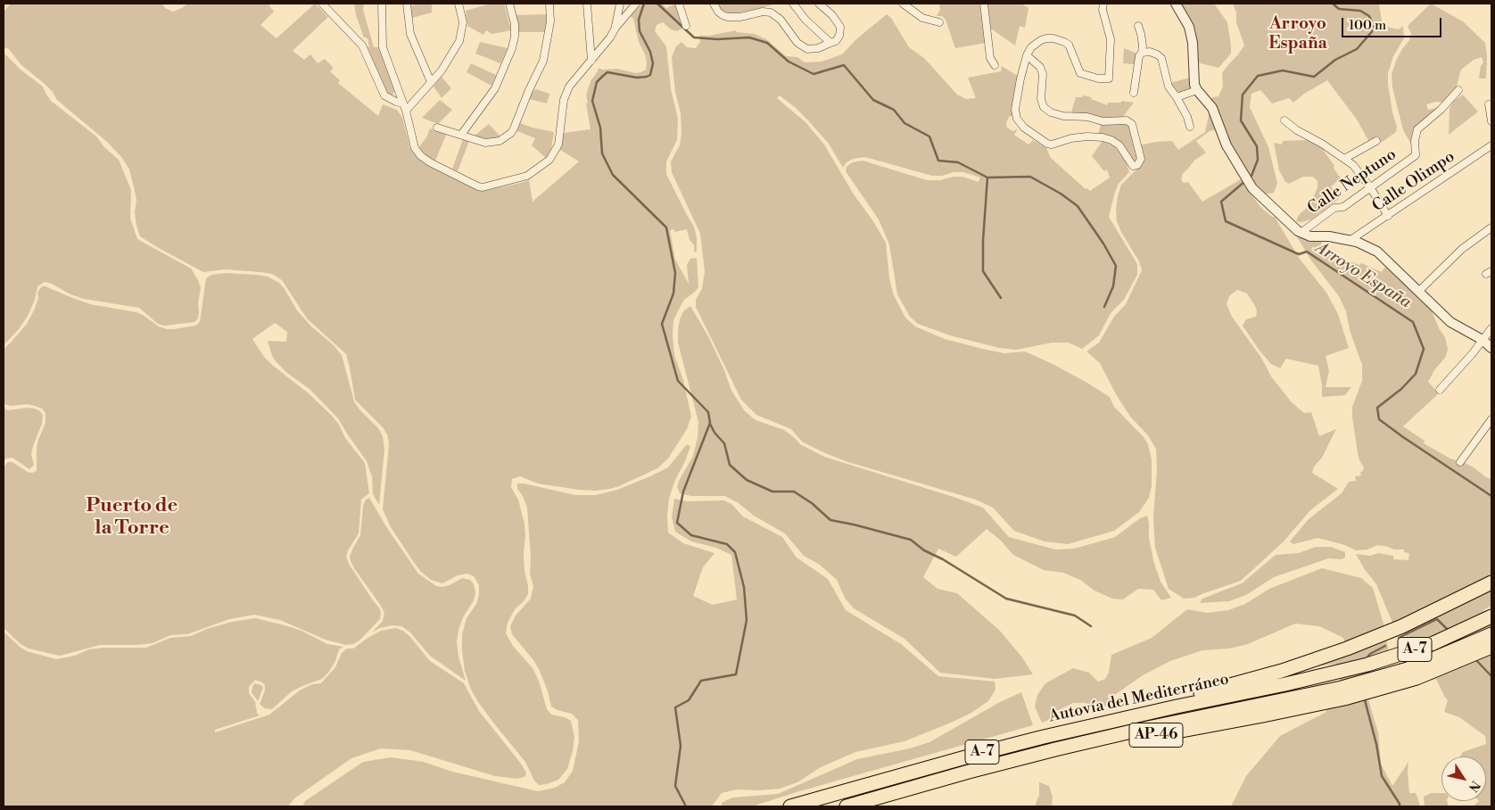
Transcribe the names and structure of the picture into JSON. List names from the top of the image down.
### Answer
{
  "streets": {
    "highway": ["A-7", "Autovía del Mediterráneo", "AP-46"],
    "street": ["Calle Neptuno", "Calle Olimpo"]
  },
  "crossings": [
    ["Autovía del Mediterráneo", "AP-46"]
  ],
  "districts": ["Arroyo España", "Puerto de la Torre"],
  "water": ["Arroyo España"],
  "scale_bar": "100 m",
  "north": "bottom right"
}
